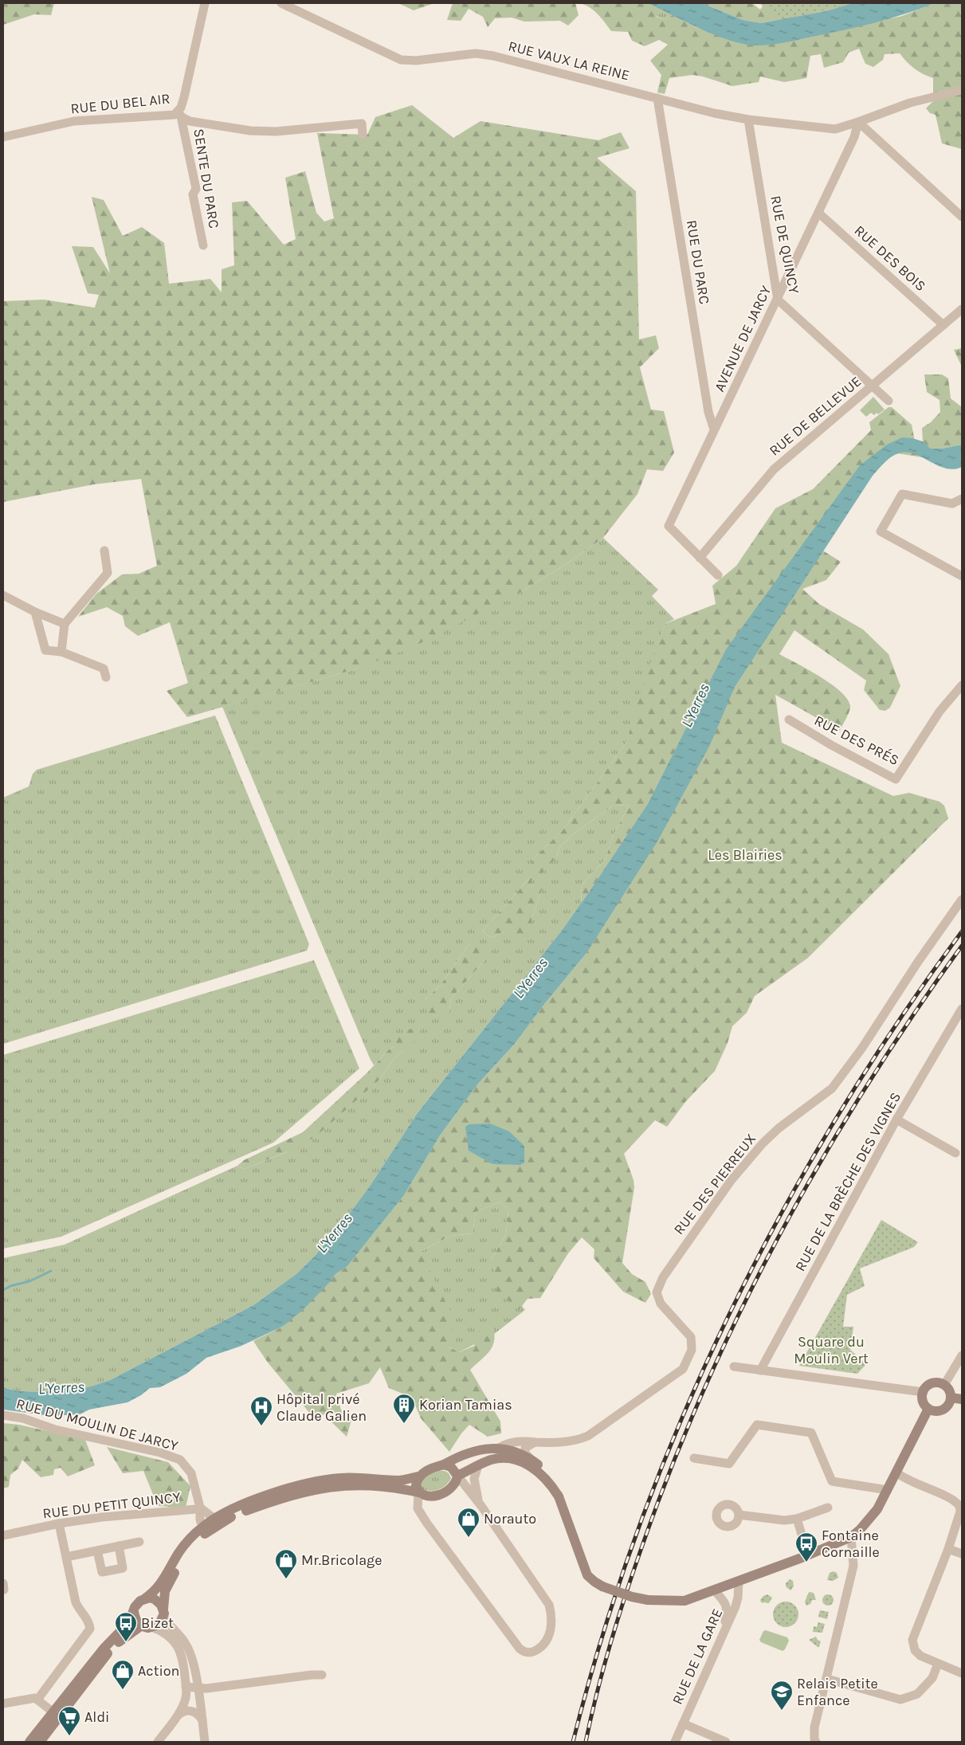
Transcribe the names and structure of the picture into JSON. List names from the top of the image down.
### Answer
{
  "streets": {
    "street": [
      "RUE VAUX LA REINE",
      "RUE DU BEL AIR",
      "SENTE DU PARC",
      "RUE DE QUINCY",
      "RUE DES BOIS",
      "RUE DU PARC",
      "AVENUE DE JARCY",
      "RUE DE BELLEVUE",
      "RUE DES PRÉS",
      "RUE DE LA BRÈCHE DES VIGNES",
      "RUE DES PIERREUX",
      "RUE DU MOULIN DE JARCY",
      "RUE DU PETIT QUINCY",
      "RUE DE LA GARE"
    ]
  },
  "crossings": [
    ["RUE VAUX LA REINE", "RUE DE QUINCY"],
    ["RUE VAUX LA REINE", "RUE DU PARC"],
    ["RUE VAUX LA REINE", "AVENUE DE JARCY"],
    ["RUE DU BEL AIR", "SENTE DU PARC"],
    ["RUE DE QUINCY", "AVENUE DE JARCY"],
    ["RUE DE QUINCY", "RUE DE BELLEVUE"],
    ["RUE DES BOIS", "AVENUE DE JARCY"],
    ["RUE DES BOIS", "RUE DE BELLEVUE"],
    ["RUE DU PARC", "AVENUE DE JARCY"],
    ["AVENUE DE JARCY", "RUE DE BELLEVUE"],
    ["RUE DU MOULIN DE JARCY", "RUE DU PETIT QUINCY"]
  ],
  "water": ["L'Yerres"],
  "parks": ["Les Blairies", "Square du Moulin Vert"],
  "places": {
    "building": ["Korian Tamias"],
    "hospital": ["Hôpital privé Claude Galien"],
    "shop": ["Norauto", "Mr.Bricolage", "Action"],
    "bus stop": ["Fontaine Cornaille", "Bizet"],
    "school or university": ["Relais Petite Enfance"],
    "supermarket": ["Aldi"]
  }
}
